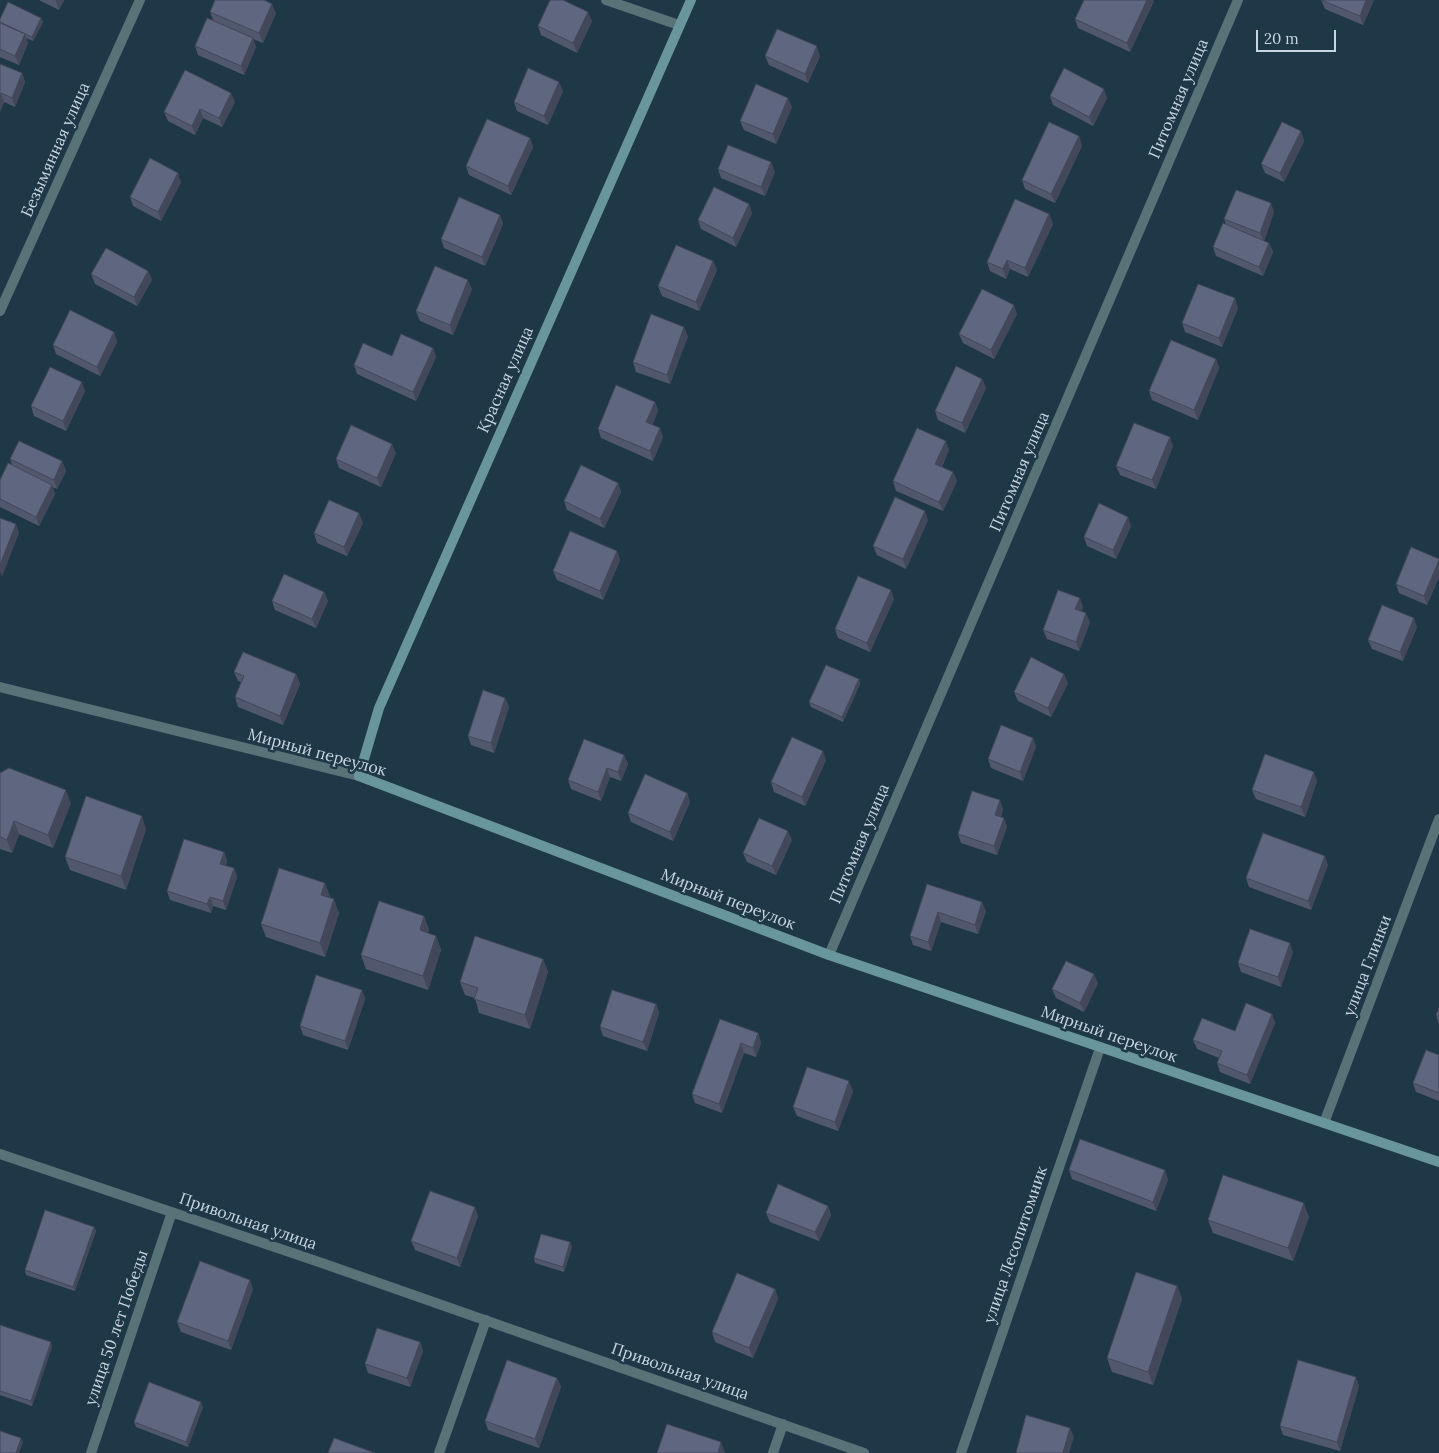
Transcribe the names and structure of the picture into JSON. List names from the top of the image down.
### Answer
{
  "streets": {
    "street": [
      "Питомная улица",
      "Безымянная улица",
      "Красная улица",
      "Мирный переулок",
      "улица Глинки",
      "Привольная улица",
      "улица Лесопитомник",
      "улица 50 лет Победы"
    ]
  },
  "crossings": [
    ["Питомная улица", "Мирный переулок"],
    ["Красная улица", "Мирный переулок"],
    ["Мирный переулок", "улица Глинки"],
    ["Мирный переулок", "улица Лесопитомник"],
    ["Привольная улица", "улица 50 лет Победы"]
  ],
  "scale_bar": "20 m"
}
